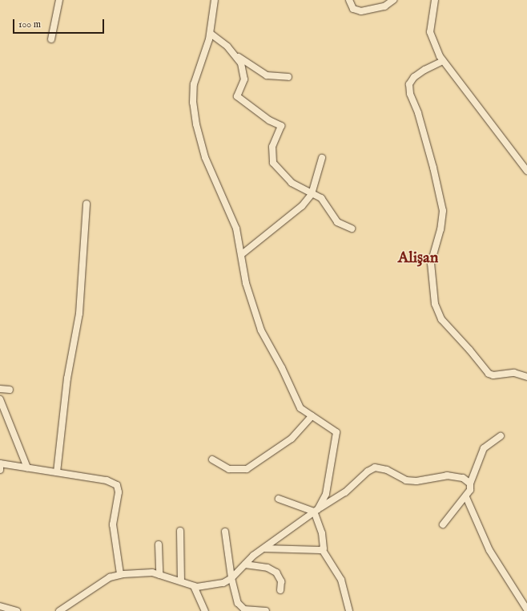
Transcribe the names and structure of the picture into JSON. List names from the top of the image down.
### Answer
{
  "districts": ["Alişan"],
  "scale_bar": "100 m"
}
